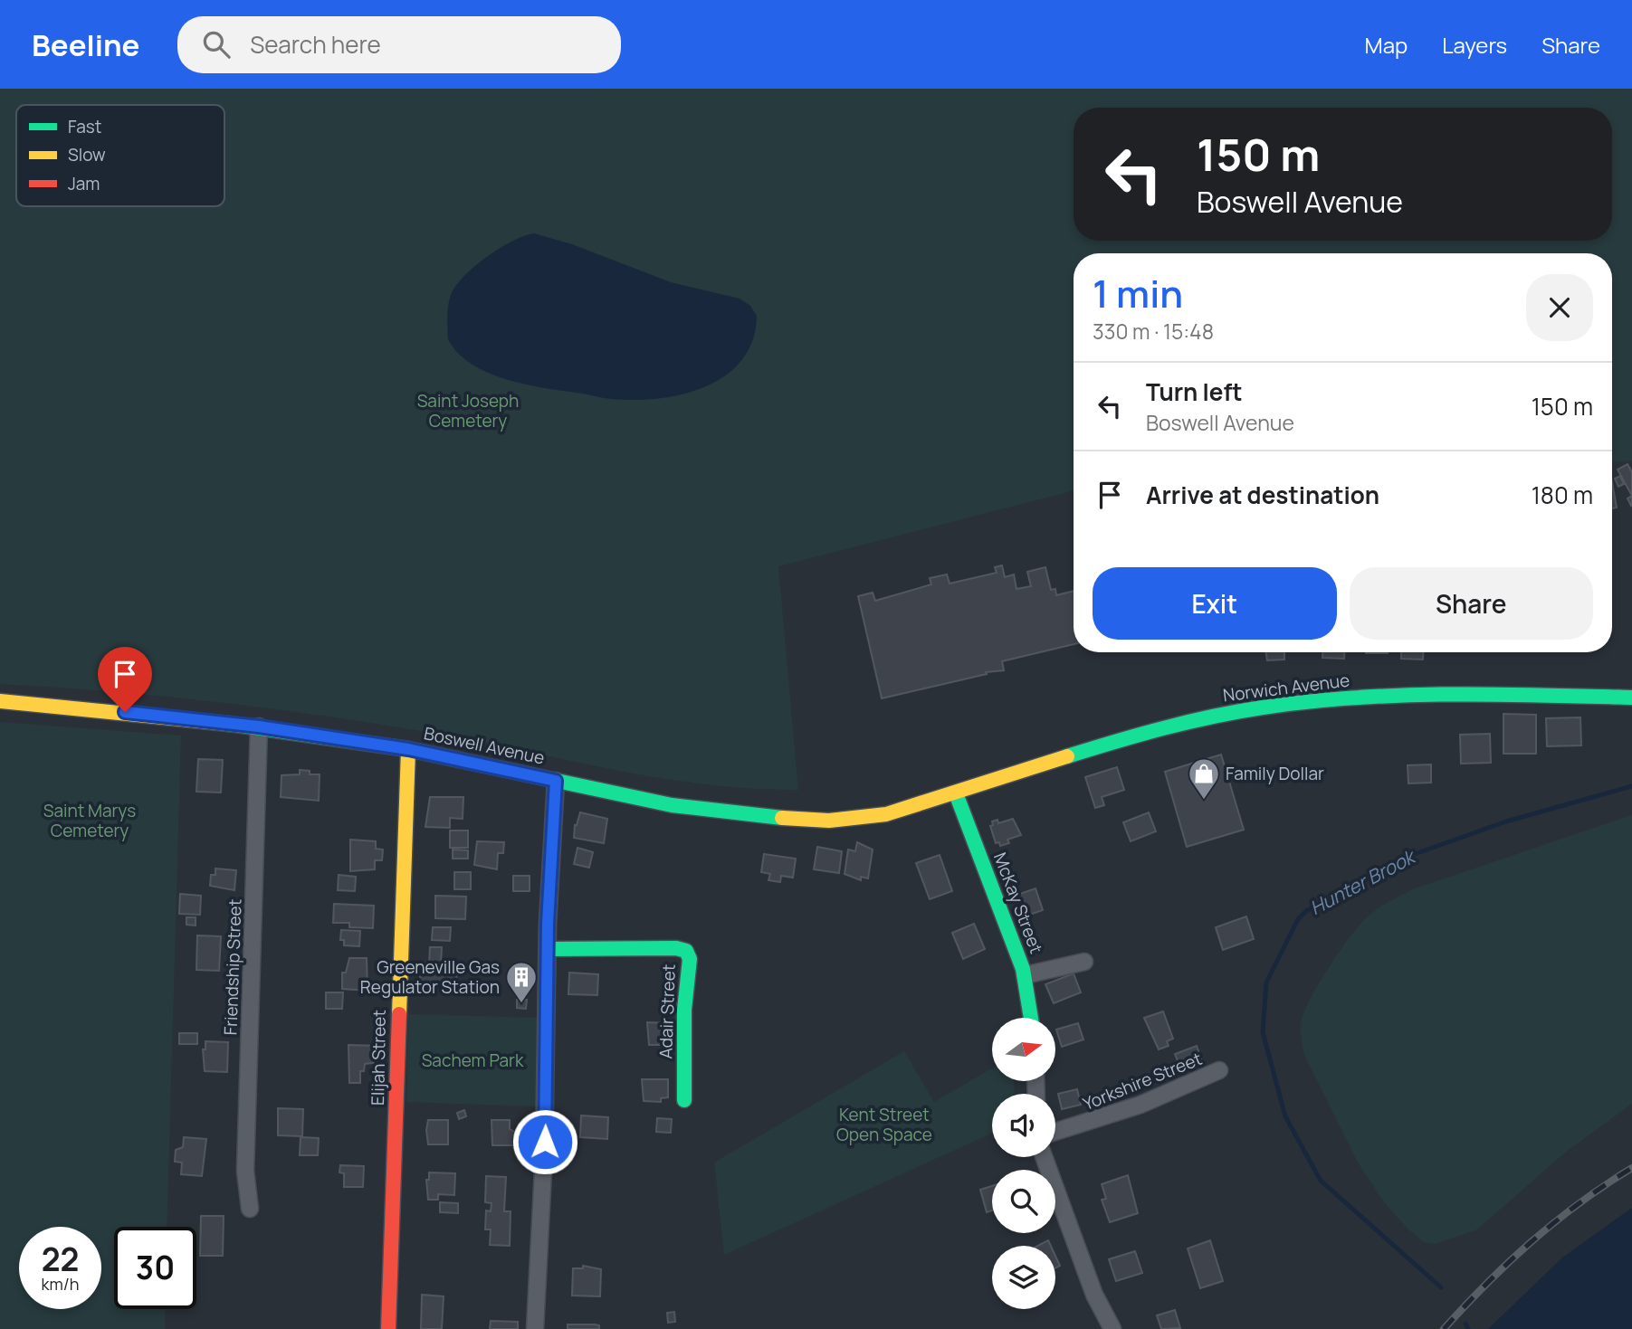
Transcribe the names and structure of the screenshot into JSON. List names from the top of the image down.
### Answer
{
  "streets": {
    "main road": [
      "Norwich Avenue",
      "Boswell Avenue",
      "McKay Street",
      "Adair Street",
      "Elijah Street"
    ],
    "street": ["Friendship Street", "Yorkshire Street"]
  },
  "crossings": [
    ["Norwich Avenue", "Boswell Avenue"],
    ["Norwich Avenue", "McKay Street"],
    ["Boswell Avenue", "McKay Street"],
    ["Boswell Avenue", "Friendship Street"],
    ["Boswell Avenue", "Elijah Street"]
  ],
  "water": ["Hunter Brook"],
  "parks": [
    "Saint Joseph Cemetery",
    "Saint Marys Cemetery",
    "Sachem Park",
    "Kent Street Open Space"
  ],
  "places": {
    "shop": ["Family Dollar"],
    "building": ["Greeneville Gas Regulator Station"]
  },
  "legend": ["Fast", "Slow", "Jam"],
  "north": "right",
  "page": {
    "header": "Beeline",
    "search": "Search here",
    "nav": ["Map", "Layers", "Share"],
    "turn": ["150 m", "Boswell Avenue"],
    "heading": ["1 min", "330 m · 15:48"],
    "list": [
      {
        "name": "Turn left",
        "note": "Boswell Avenue",
        "value": "150 m"
      },
      {
        "name": "Arrive at destination",
        "value": "180 m"
      }
    ],
    "buttons": ["Exit", "Share"],
    "speed": "22 km/h",
    "limit": "30"
  }
}
